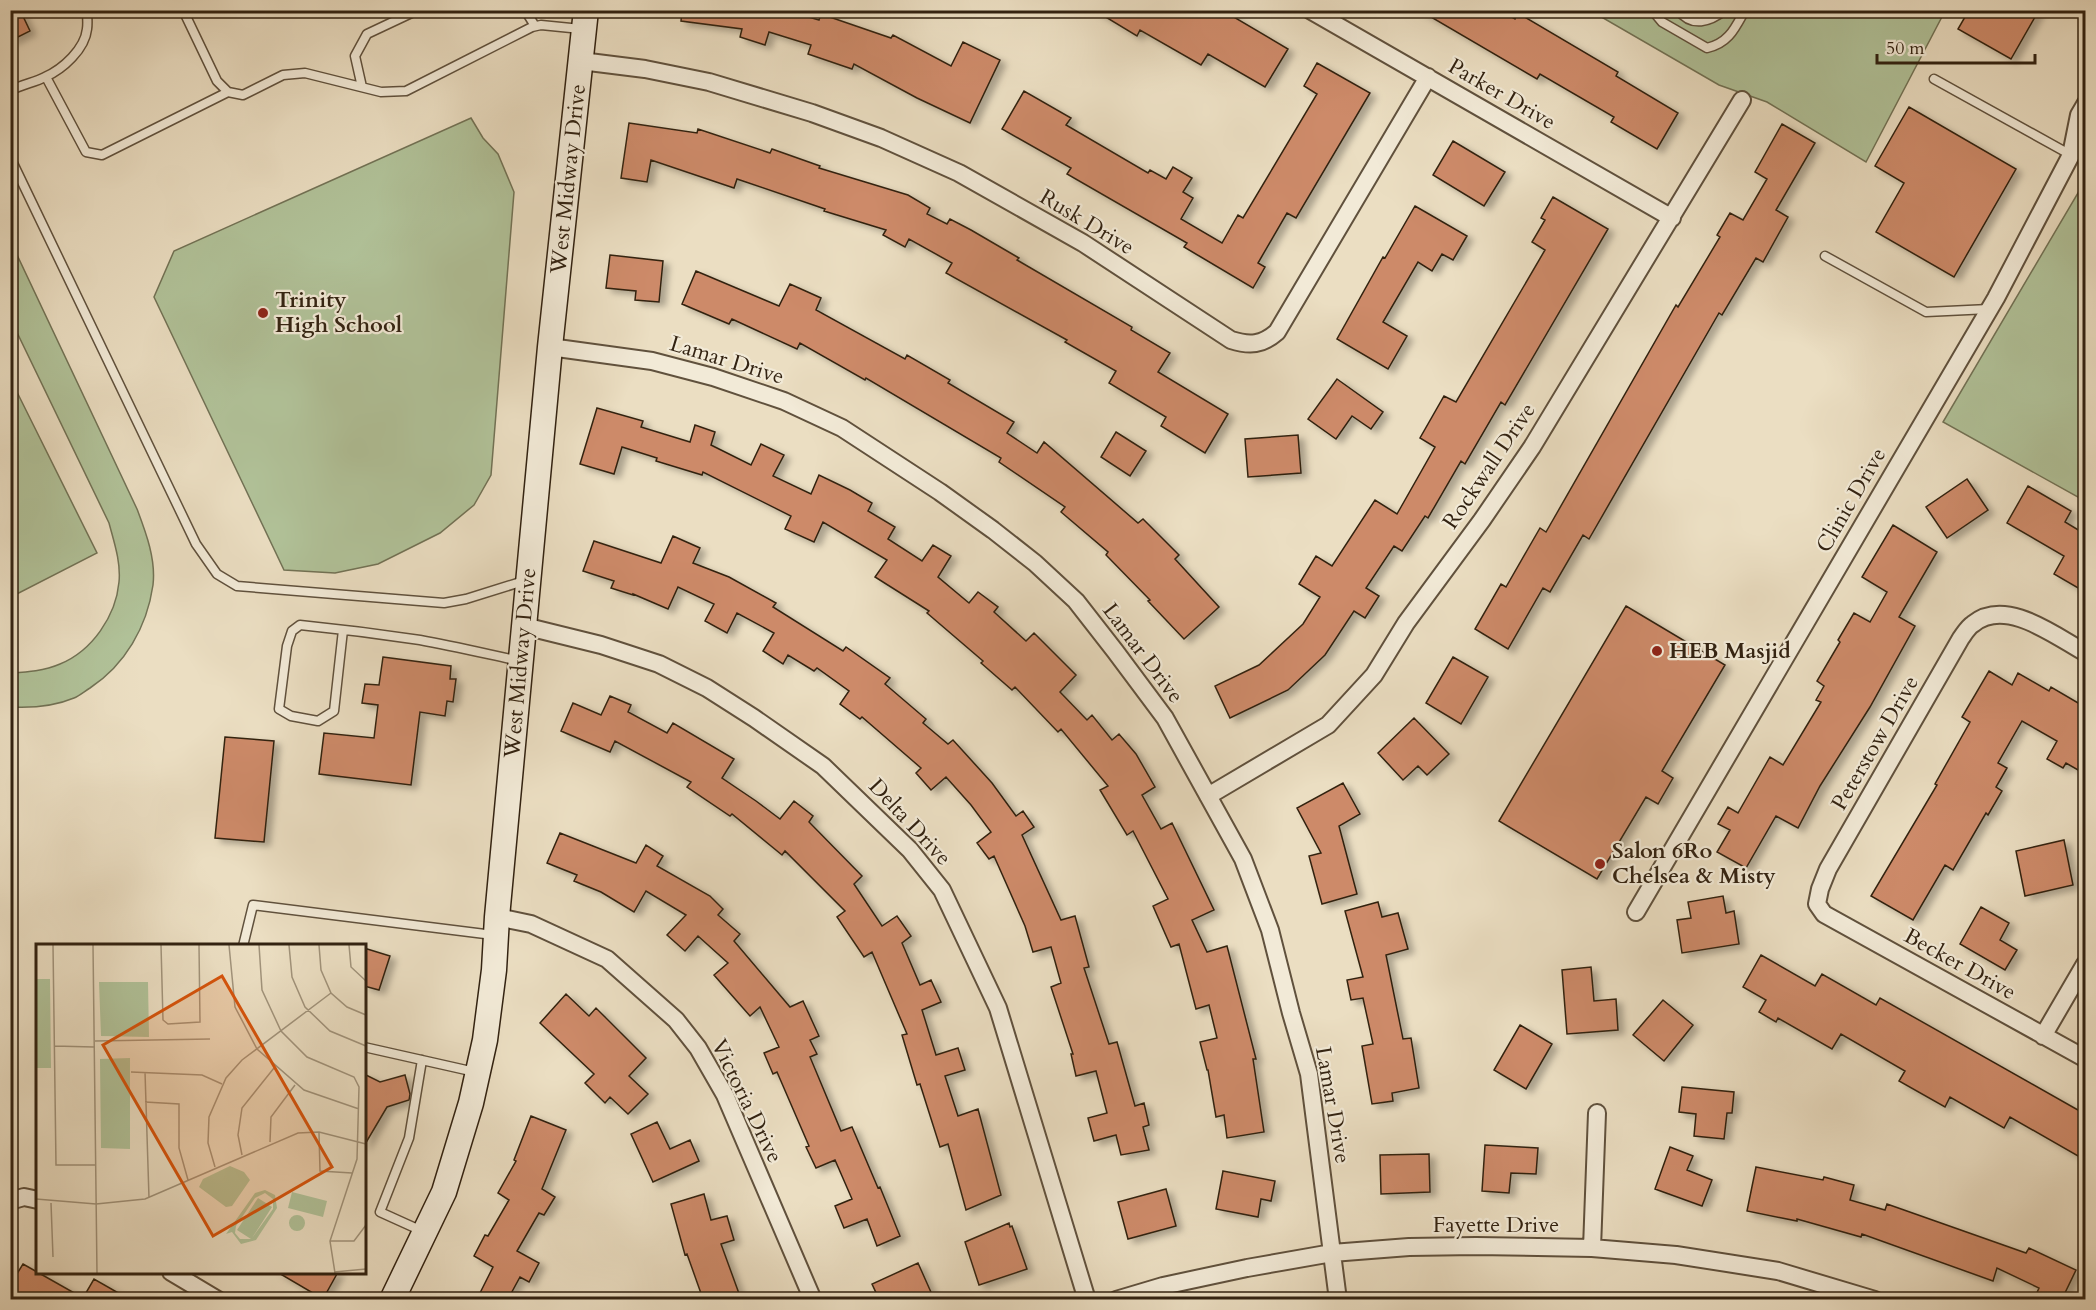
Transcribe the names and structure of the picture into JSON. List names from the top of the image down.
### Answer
{
  "streets": {
    "street": [
      "Parker Drive",
      "West Midway Drive",
      "Rusk Drive",
      "Lamar Drive",
      "Rockwall Drive",
      "Clinic Drive",
      "Peterstow Drive",
      "Delta Drive",
      "Becker Drive",
      "Victoria Drive",
      "Fayette Drive"
    ]
  },
  "crossings": [
    ["Parker Drive", "Rusk Drive"],
    ["Parker Drive", "Rockwall Drive"],
    ["West Midway Drive", "Rusk Drive"],
    ["West Midway Drive", "Lamar Drive"],
    ["West Midway Drive", "Delta Drive"],
    ["West Midway Drive", "Victoria Drive"],
    ["Lamar Drive", "Rockwall Drive"],
    ["Lamar Drive", "Fayette Drive"],
    ["Peterstow Drive", "Becker Drive"]
  ],
  "places": ["Trinity High School", "HEB Masjid", "Salon 6Ro Chelsea & Misty"],
  "scale_bar": "50 m"
}
